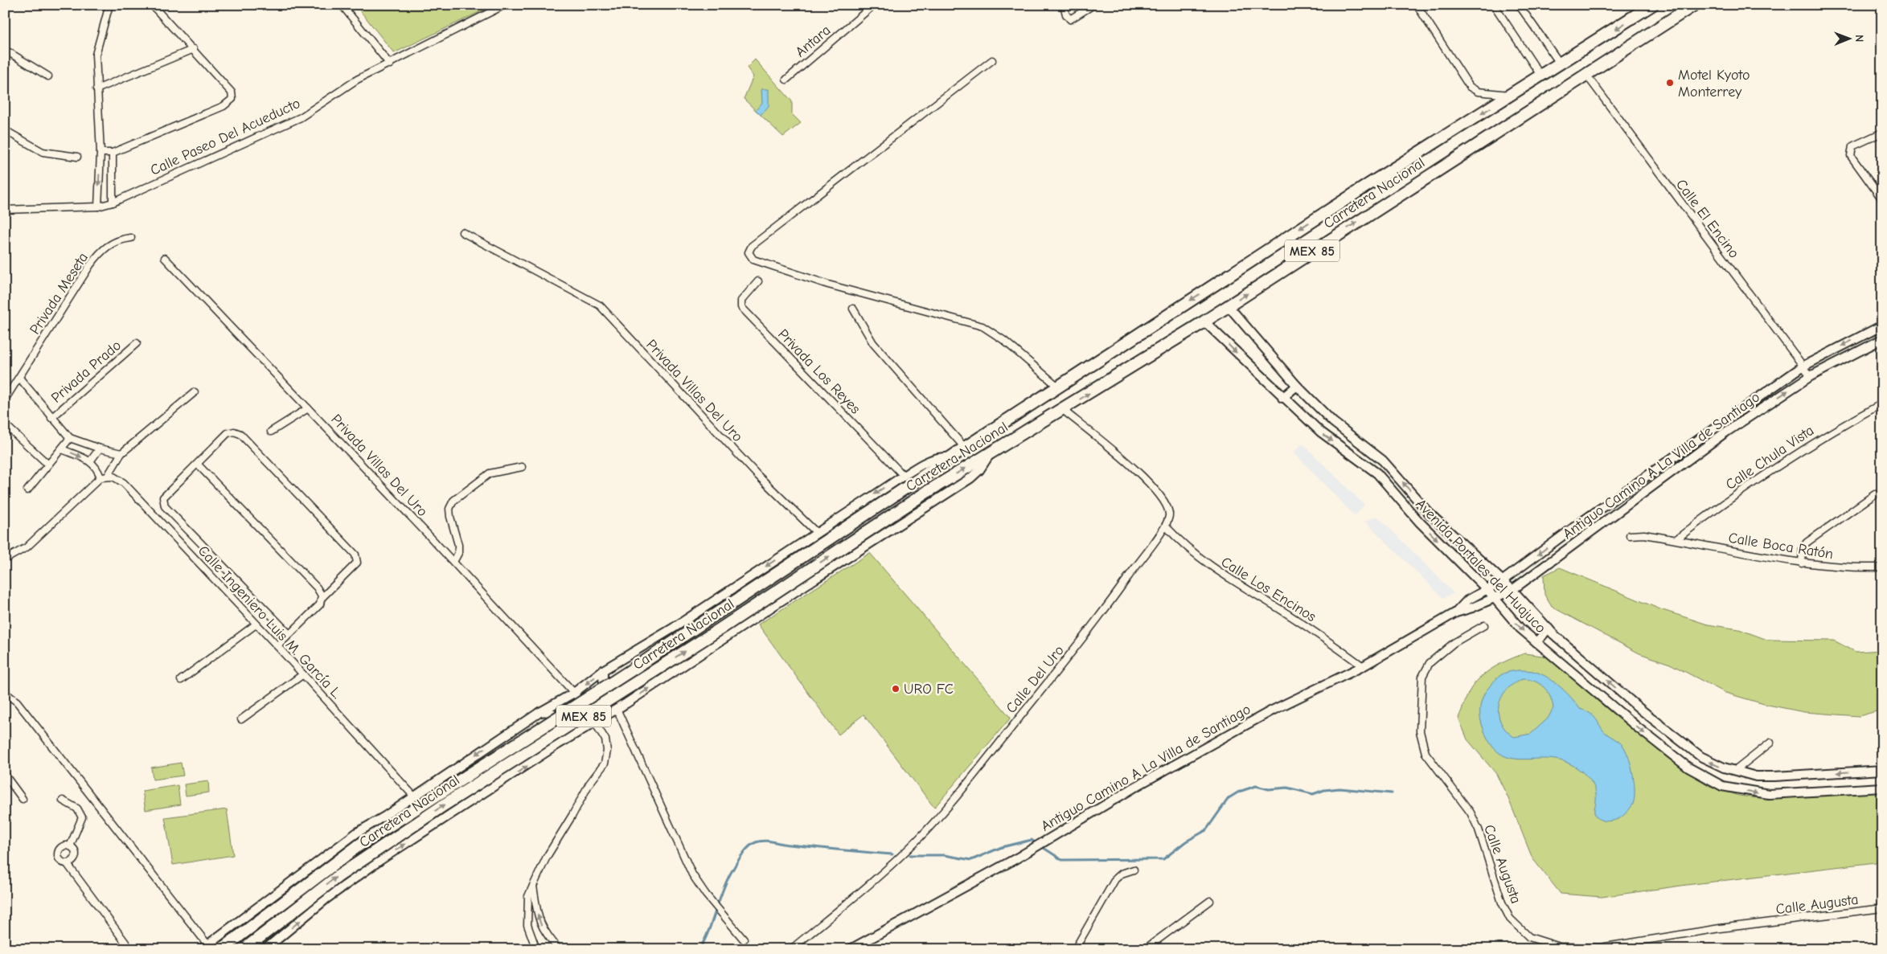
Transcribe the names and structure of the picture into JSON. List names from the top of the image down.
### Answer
{
  "streets": {
    "highway": ["Carretera Nacional", "MEX 85"],
    "street": [
      "Antara",
      "Calle Paseo Del Acueducto",
      "Calle El Encino",
      "Privada Meseta",
      "Privada Prado",
      "Privada Los Reyes",
      "Privada Villas Del Uro",
      "Calle Chula Vista",
      "Antiguo Camino A La Villa de Santiago",
      "Calle Boca Ratón",
      "Avenida Portales del Huajuco",
      "Calle Los Encinos",
      "Calle Ingeniero Luis M. García L.",
      "Calle Del Uro",
      "Calle Augusta"
    ]
  },
  "crossings": [
    ["Carretera Nacional", "Calle El Encino"],
    ["Carretera Nacional", "MEX 85"],
    ["Carretera Nacional", "Avenida Portales del Huajuco"],
    ["Calle El Encino", "Antiguo Camino A La Villa de Santiago"],
    ["MEX 85", "Privada Los Reyes"],
    ["MEX 85", "Privada Villas Del Uro"],
    ["MEX 85", "Calle Ingeniero Luis M. García L."],
    ["Calle Chula Vista", "Calle Boca Ratón"],
    ["Antiguo Camino A La Villa de Santiago", "Avenida Portales del Huajuco"],
    ["Antiguo Camino A La Villa de Santiago", "Calle Los Encinos"],
    ["Calle Los Encinos", "Calle Del Uro"]
  ],
  "places": ["Motel Kyoto Monterrey", "URO FC"],
  "north": "right"
}
